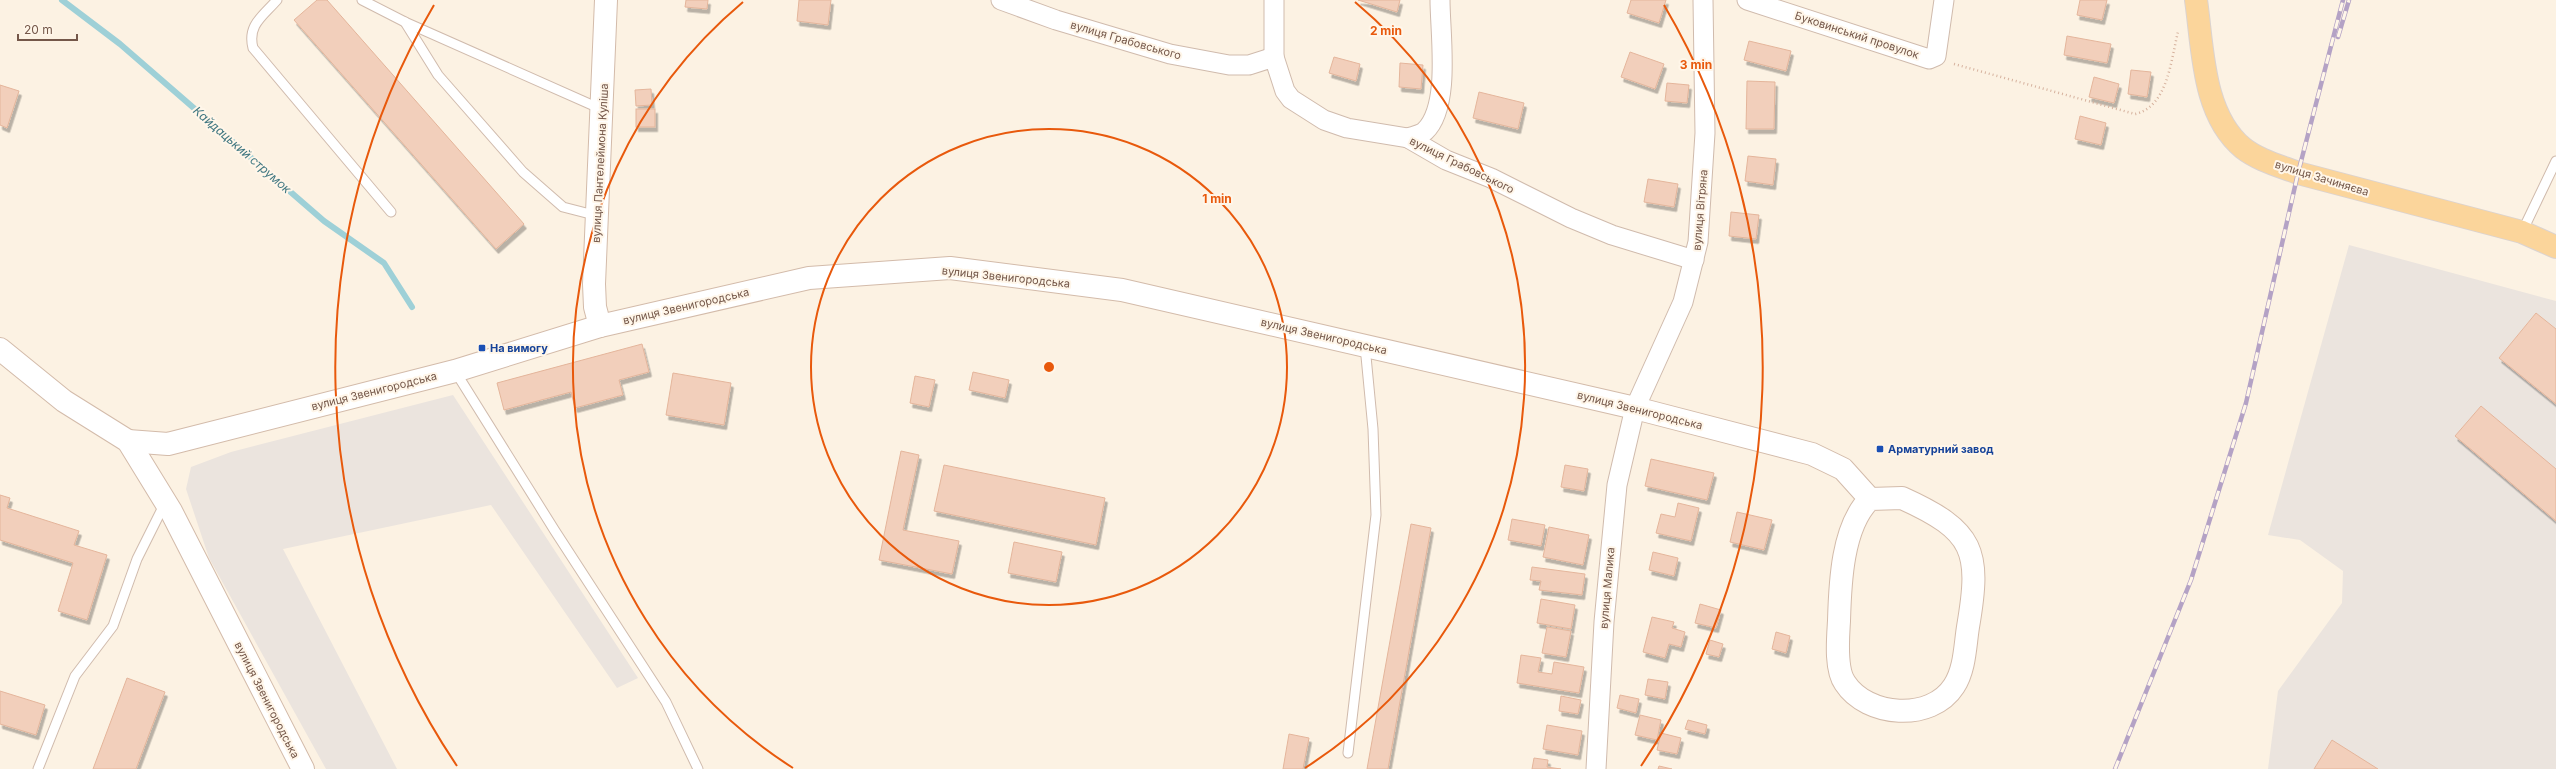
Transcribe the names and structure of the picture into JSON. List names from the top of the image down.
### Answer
{
  "streets": {
    "main road": ["вулиця Зачиняєва"],
    "street": [
      "Буковинський провулок",
      "вулиця Грабовського",
      "вулиця Пантелеймона Куліша",
      "вулиця Вітряна",
      "вулиця Звенигородська",
      "вулиця Малика"
    ]
  },
  "crossings": [
    ["вулиця Грабовського", "вулиця Вітряна"],
    ["вулиця Пантелеймона Куліша", "вулиця Звенигородська"],
    ["вулиця Вітряна", "вулиця Звенигородська"],
    ["вулиця Вітряна", "вулиця Малика"],
    ["вулиця Звенигородська", "вулиця Малика"]
  ],
  "water": ["Кайдацький струмок"],
  "places": {
    "transit": ["На вимогу", "Арматурний завод"]
  },
  "scale_bar": "20 m",
  "rings": ["2 min", "3 min", "1 min"]
}
